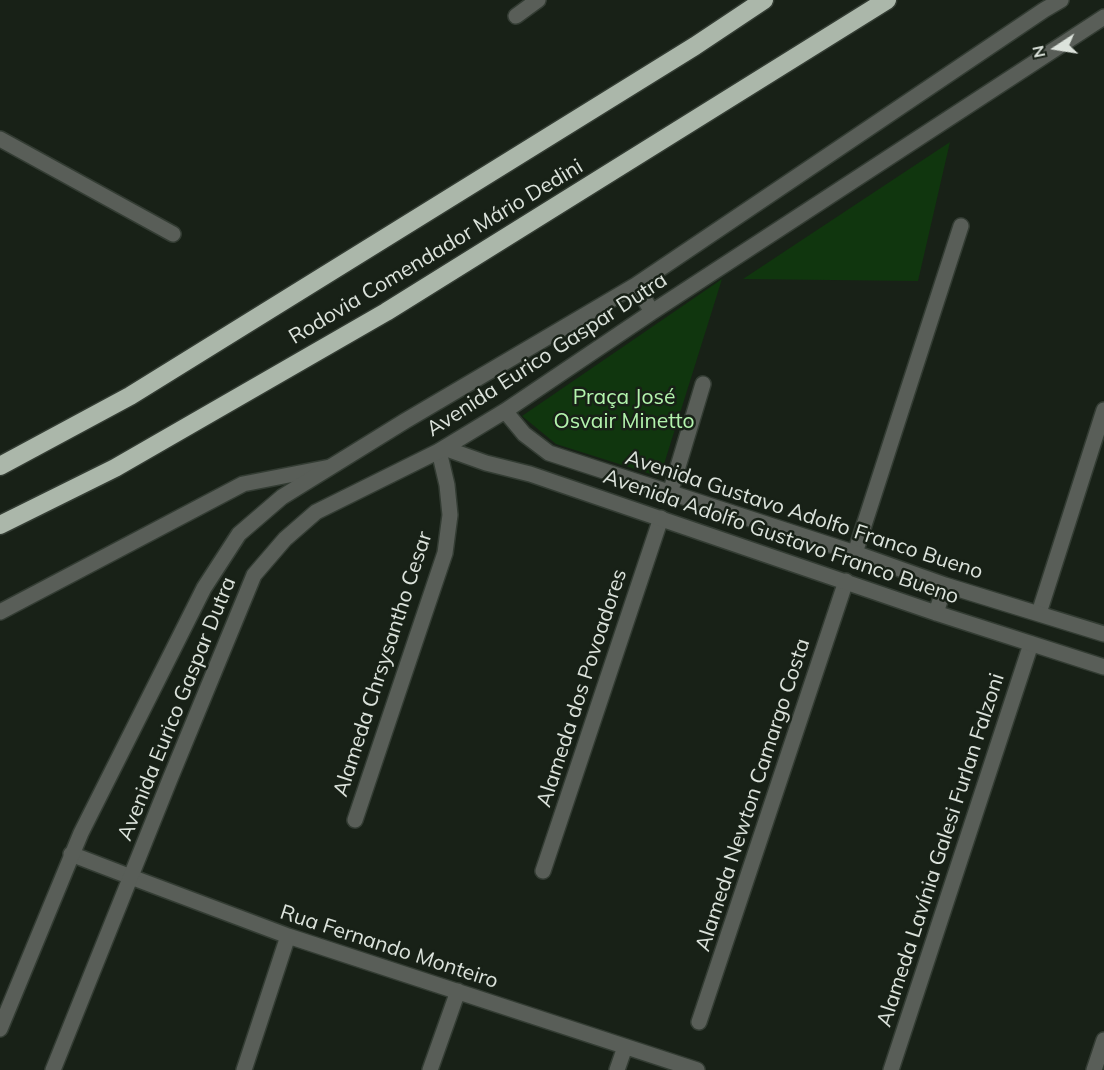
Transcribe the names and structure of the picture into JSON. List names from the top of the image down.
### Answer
{
  "streets": {
    "highway": ["Rodovia Comendador Mário Dedini"],
    "street": [
      "Avenida Eurico Gaspar Dutra",
      "Avenida Gustavo Adolfo Franco Bueno",
      "Avenida Adolfo Gustavo Franco Bueno",
      "Alameda Chrsysantho Cesar",
      "Alameda dos Povoadores",
      "Alameda Newton Camargo Costa",
      "Alameda Lavínia Galesi Furlan Falzoni",
      "Rua Fernando Monteiro"
    ]
  },
  "crossings": [
    ["Avenida Eurico Gaspar Dutra", "Avenida Gustavo Adolfo Franco Bueno"],
    ["Avenida Eurico Gaspar Dutra", "Avenida Adolfo Gustavo Franco Bueno"],
    ["Avenida Eurico Gaspar Dutra", "Alameda Chrsysantho Cesar"],
    ["Avenida Eurico Gaspar Dutra", "Rua Fernando Monteiro"],
    ["Avenida Adolfo Gustavo Franco Bueno", "Alameda Chrsysantho Cesar"],
    ["Avenida Adolfo Gustavo Franco Bueno", "Alameda dos Povoadores"],
    ["Avenida Adolfo Gustavo Franco Bueno", "Alameda Newton Camargo Costa"],
    ["Avenida Adolfo Gustavo Franco Bueno", "Alameda Lavínia Galesi Furlan Falzoni"]
  ],
  "parks": ["Praça José Osvair Minetto"],
  "north": "left"
}
